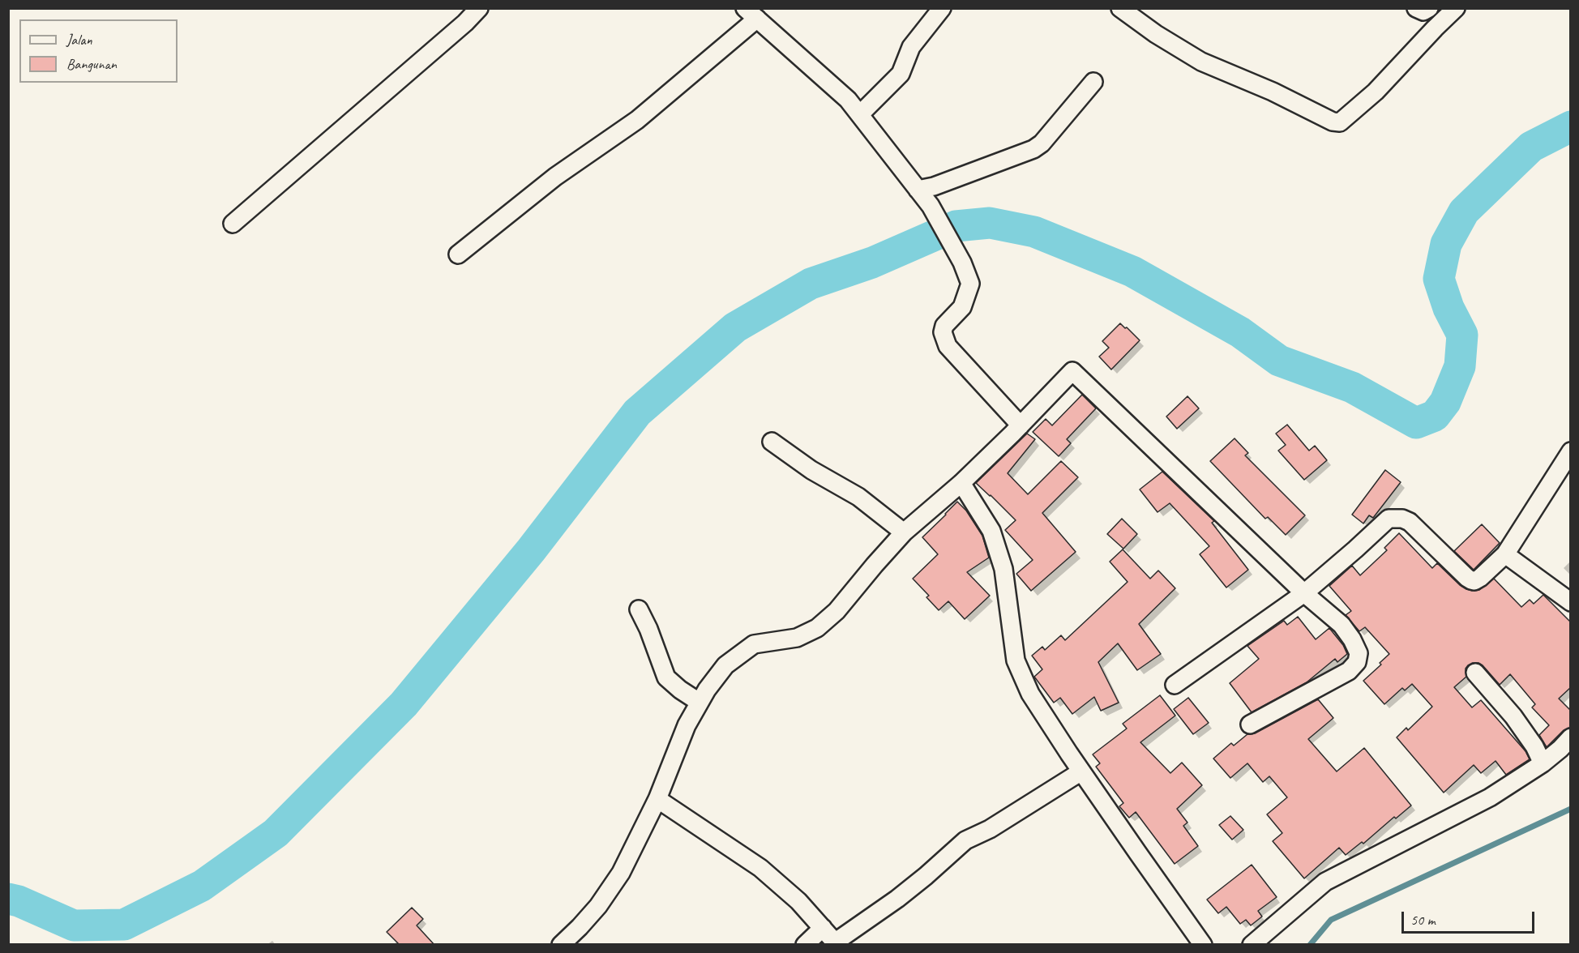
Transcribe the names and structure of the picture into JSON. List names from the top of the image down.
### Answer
{
  "legend": ["Jalan", "Bangunan"],
  "scale_bar": "50 m"
}
